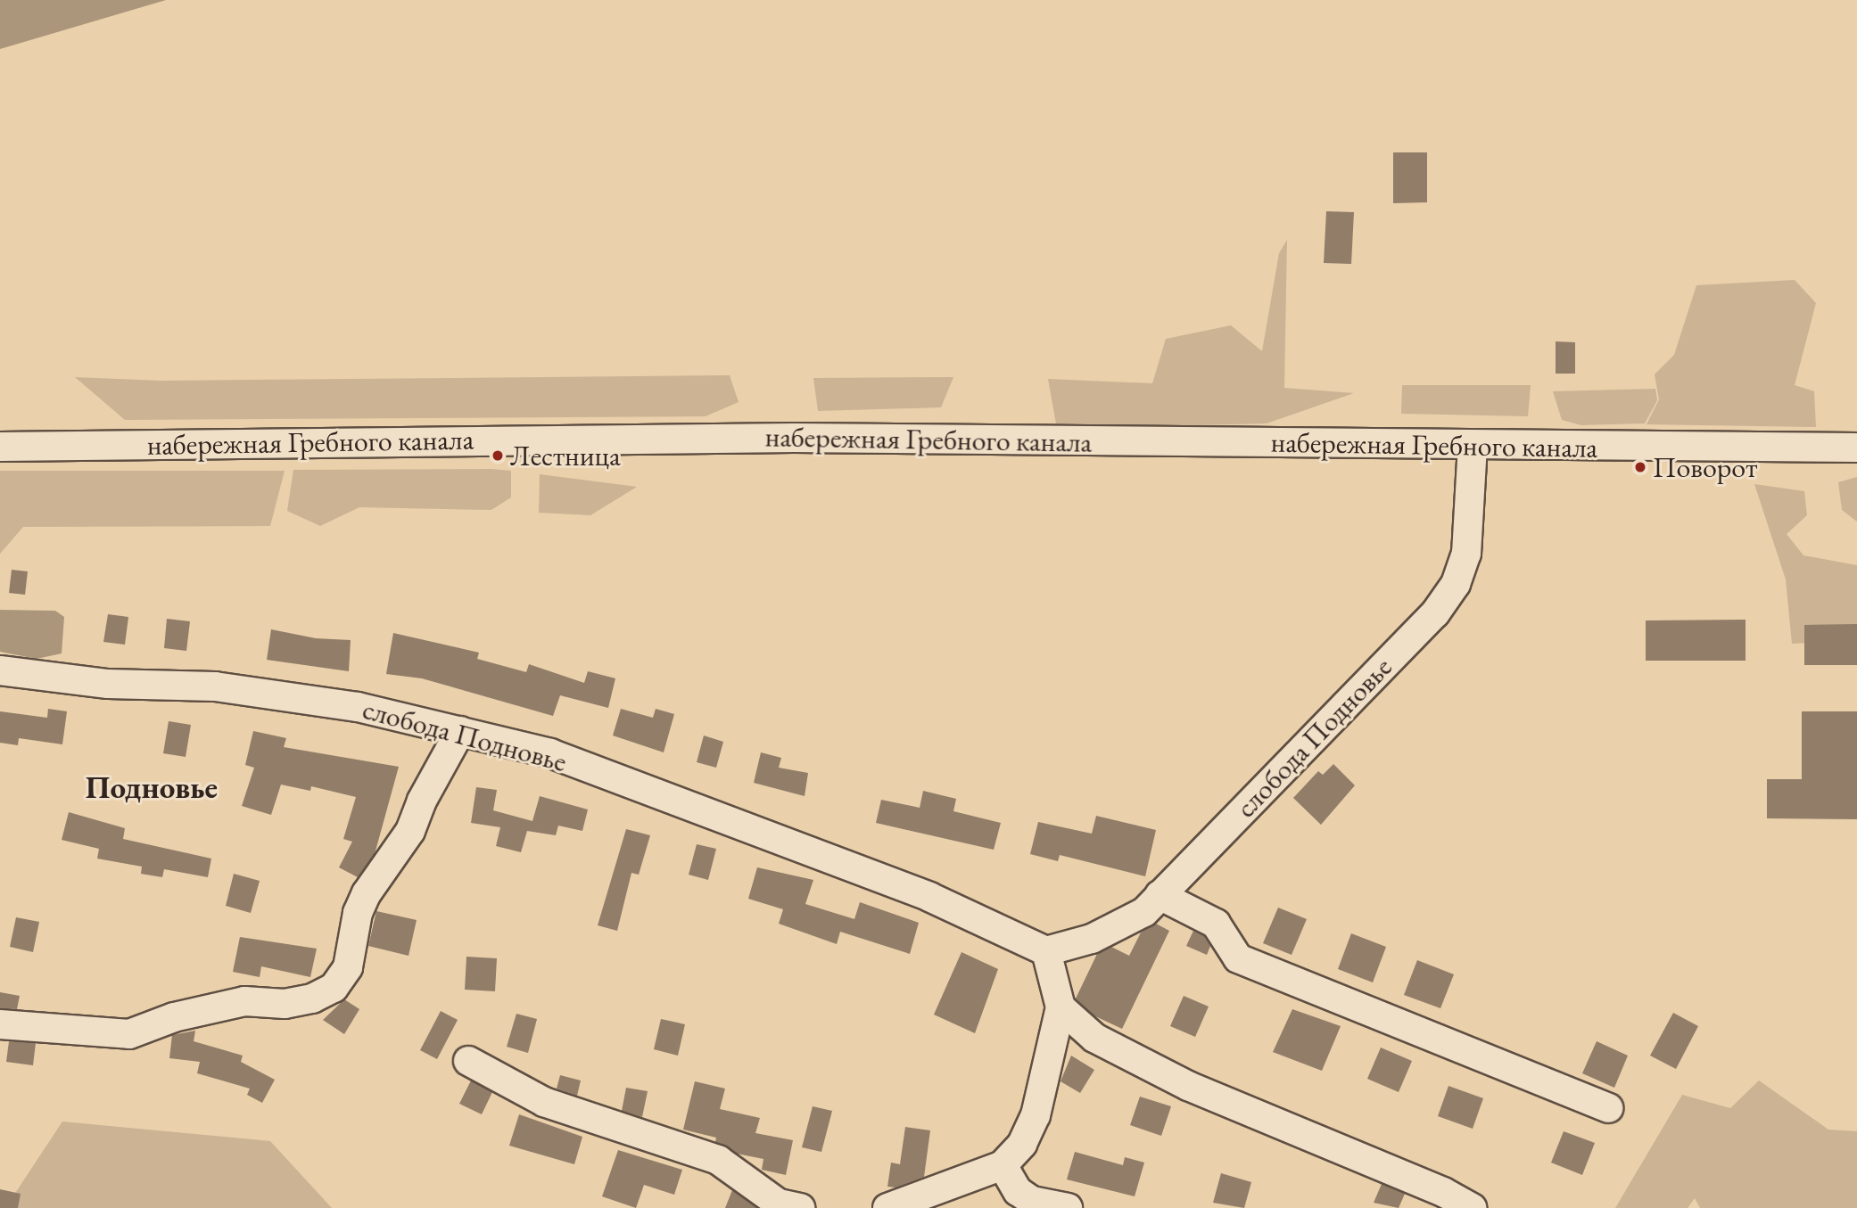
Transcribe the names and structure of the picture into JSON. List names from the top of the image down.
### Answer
{
  "streets": {
    "street": ["набережная Гребного канала", "слобода Подновье"]
  },
  "crossings": [
    ["набережная Гребного канала", "слобода Подновье"]
  ],
  "districts": ["Подновье"],
  "places": ["Лестница", "Поворот"]
}
